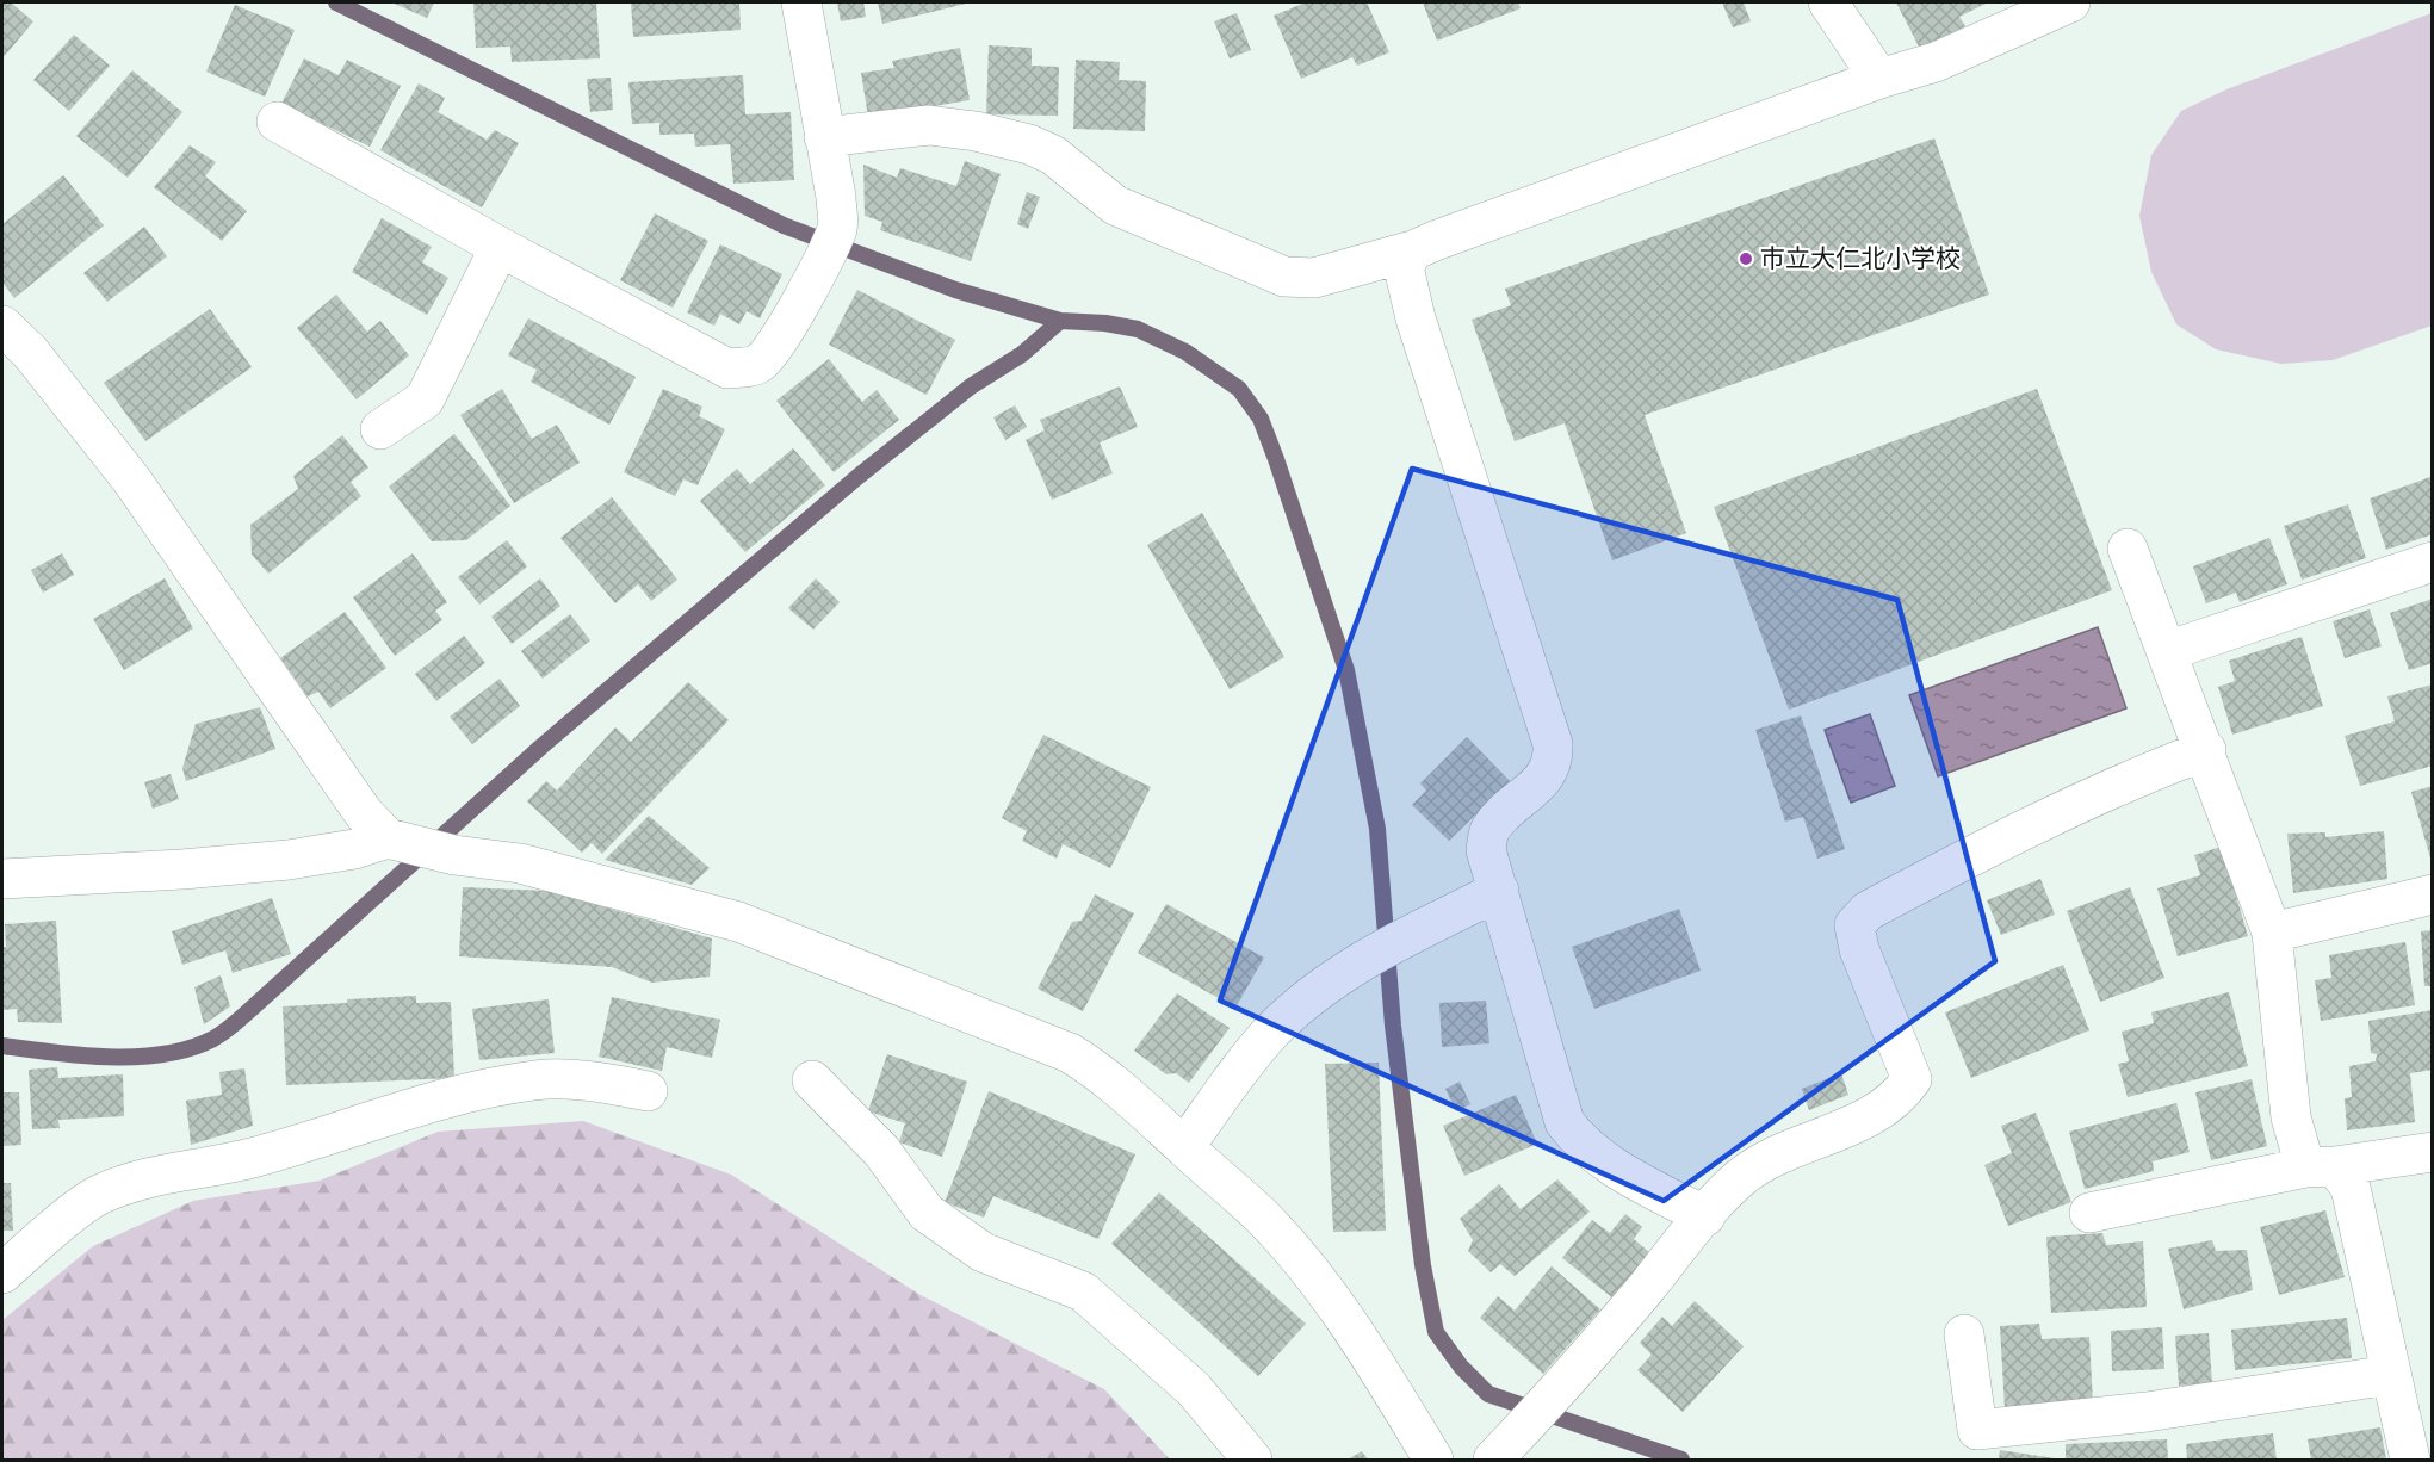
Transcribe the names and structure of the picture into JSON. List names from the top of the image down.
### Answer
{
  "places": ["市立大仁北小学校"]
}
